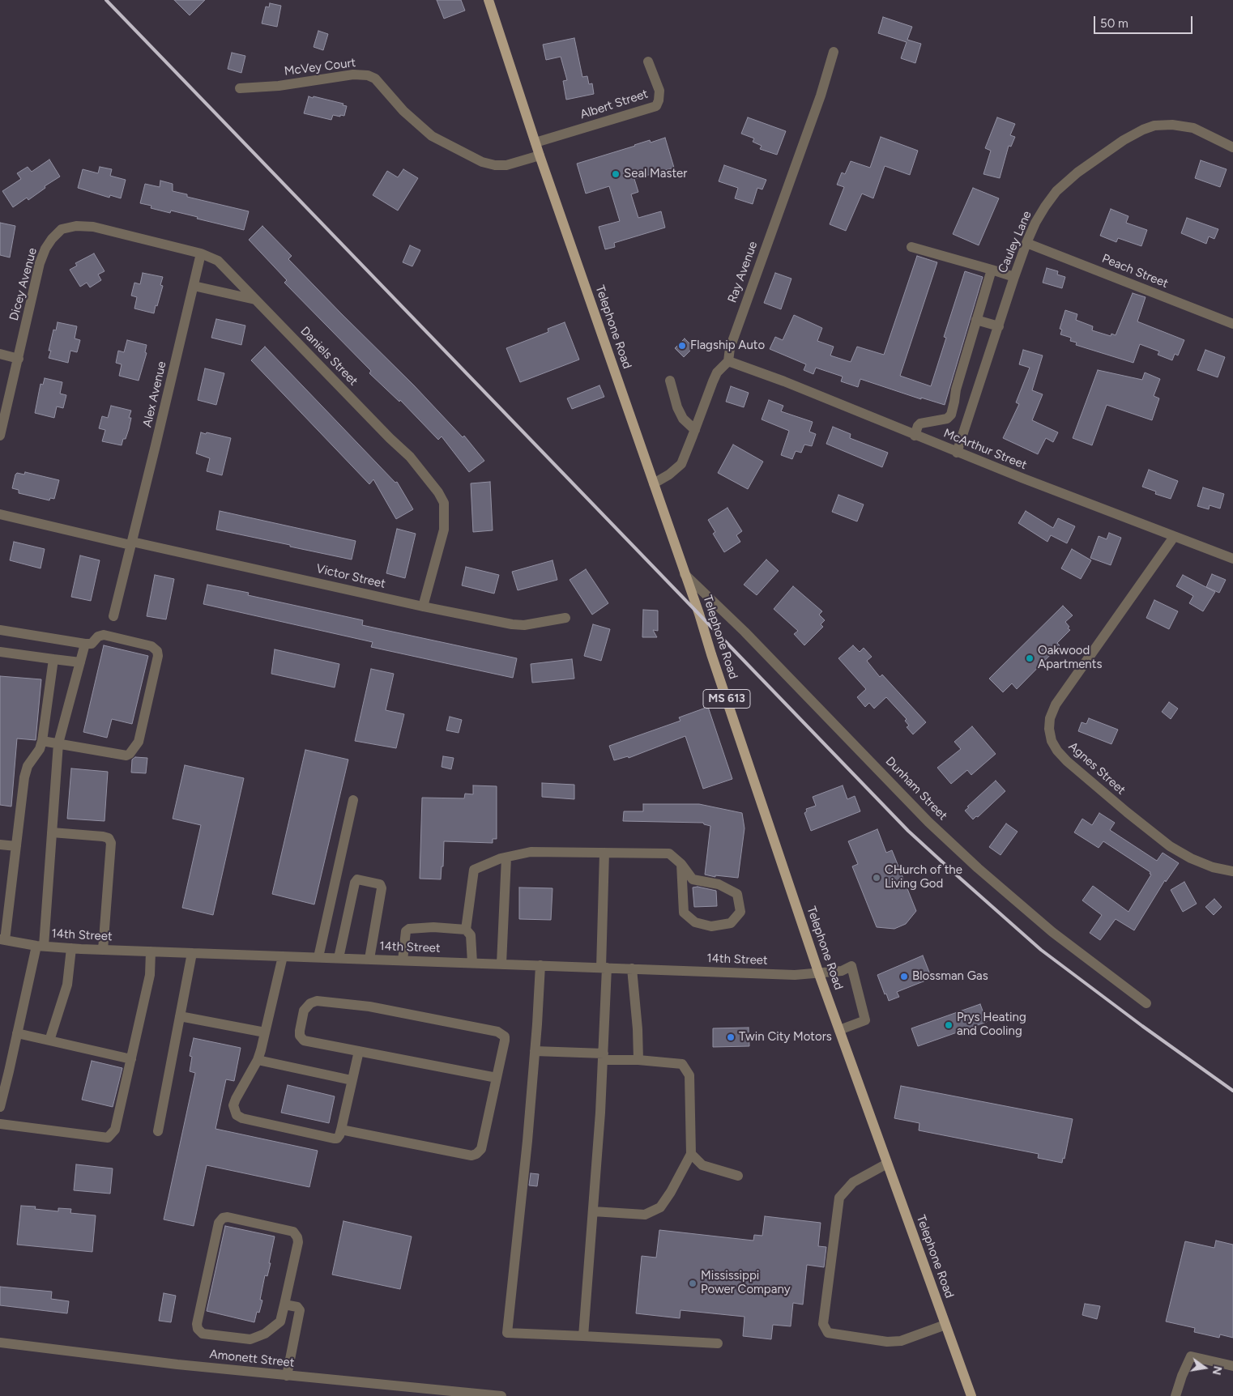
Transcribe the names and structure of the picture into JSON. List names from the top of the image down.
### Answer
{
  "streets": {
    "main road": ["Telephone Road", "MS 613"],
    "street": [
      "McVey Court",
      "Albert Street",
      "Cauley Lane",
      "Peach Street",
      "Ray Avenue",
      "Dicey Avenue",
      "Daniels Street",
      "Alex Avenue",
      "McArthur Street",
      "Victor Street",
      "Agnes Street",
      "Dunham Street",
      "14th Street",
      "Amonett Street"
    ]
  },
  "crossings": [
    ["McVey Court", "Telephone Road"],
    ["Albert Street", "Telephone Road"],
    ["Cauley Lane", "Peach Street"],
    ["Cauley Lane", "McArthur Street"],
    ["Ray Avenue", "Telephone Road"],
    ["Ray Avenue", "McArthur Street"],
    ["Dicey Avenue", "Daniels Street"],
    ["Telephone Road", "Dunham Street"],
    ["Telephone Road", "14th Street"],
    ["Daniels Street", "Alex Avenue"],
    ["Daniels Street", "Victor Street"],
    ["Alex Avenue", "Victor Street"],
    ["McArthur Street", "Agnes Street"]
  ],
  "places": [
    "Seal Master",
    "Flagship Auto",
    "Oakwood Apartments",
    "CHurch of the Living God",
    "Blossman Gas",
    "Prys Heating and Cooling",
    "Twin City Motors",
    "Mississippi Power Company"
  ],
  "scale_bar": "50 m",
  "north": "right"
}
